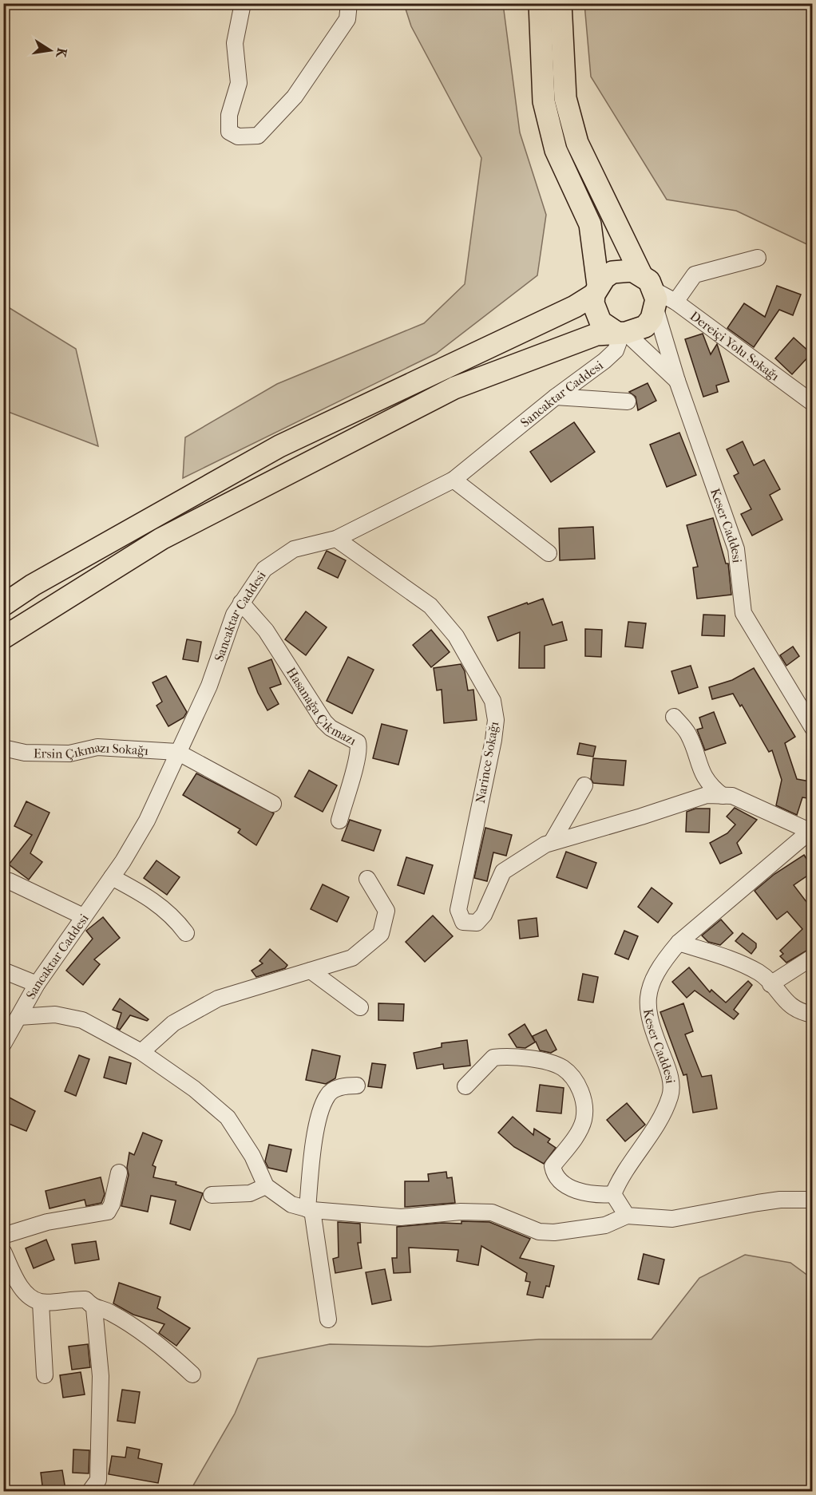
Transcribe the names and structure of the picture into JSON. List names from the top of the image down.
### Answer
{
  "streets": {
    "street": [
      "Dereiçi Yolu Sokağı",
      "Sancaktar Caddesi",
      "Keser Caddesi",
      "Hasanağa Çıkmazı",
      "Ersin Çıkmazı Sokağı",
      "Narince Sokağı"
    ]
  },
  "crossings": [
    ["Dereiçi Yolu Sokağı", "Sancaktar Caddesi"],
    ["Dereiçi Yolu Sokağı", "Keser Caddesi"],
    ["Sancaktar Caddesi", "Keser Caddesi"],
    ["Sancaktar Caddesi", "Hasanağa Çıkmazı"],
    ["Sancaktar Caddesi", "Ersin Çıkmazı Sokağı"],
    ["Sancaktar Caddesi", "Narince Sokağı"],
    ["Keser Caddesi", "Narince Sokağı"]
  ],
  "north": "right"
}
